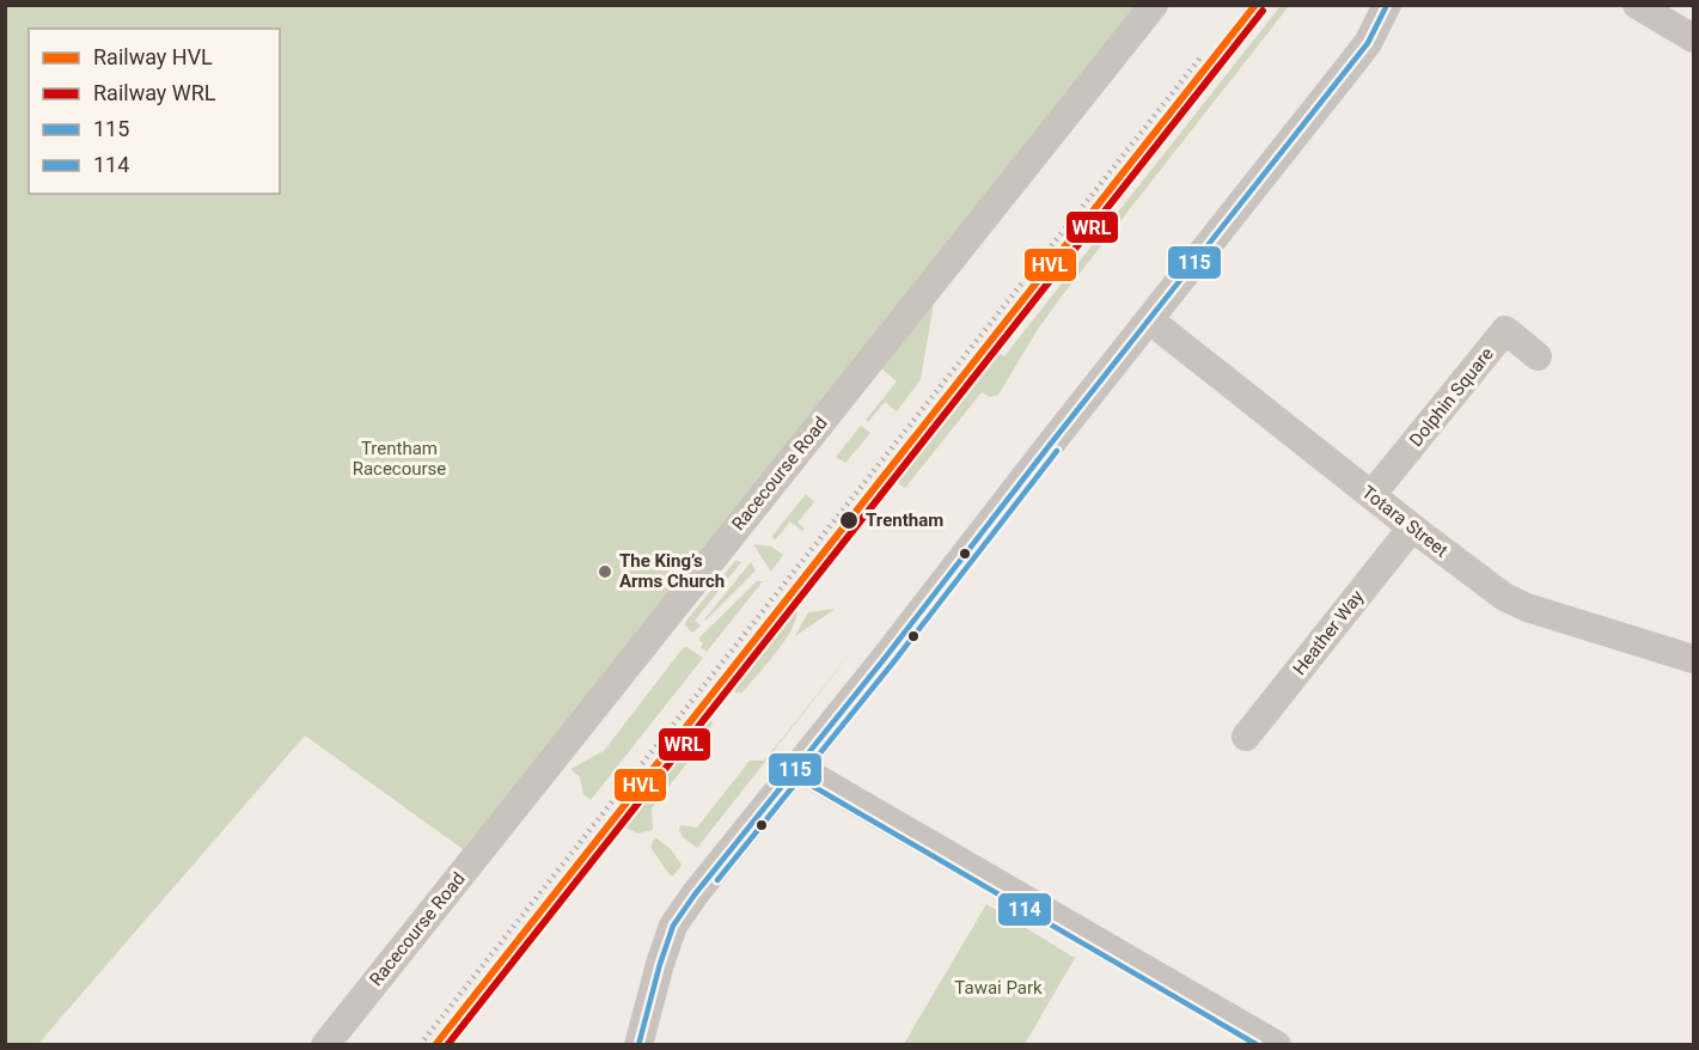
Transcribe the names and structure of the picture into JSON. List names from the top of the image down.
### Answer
{
  "streets": {
    "street": [
      "Dolphin Square",
      "Racecourse Road",
      "Totara Street",
      "Heather Way"
    ]
  },
  "crossings": [
    ["Dolphin Square", "Totara Street"],
    ["Totara Street", "Heather Way"]
  ],
  "parks": ["Trentham Racecourse", "Tawai Park"],
  "places": ["Trentham", "The King’s Arms Church"],
  "lines": [
    "rail line HVL",
    "transit line 115",
    "rail line WRL",
    "transit line 114"
  ],
  "legend": [
    "Railway HVL",
    "Railway WRL",
    "115",
    "114"
  ]
}
